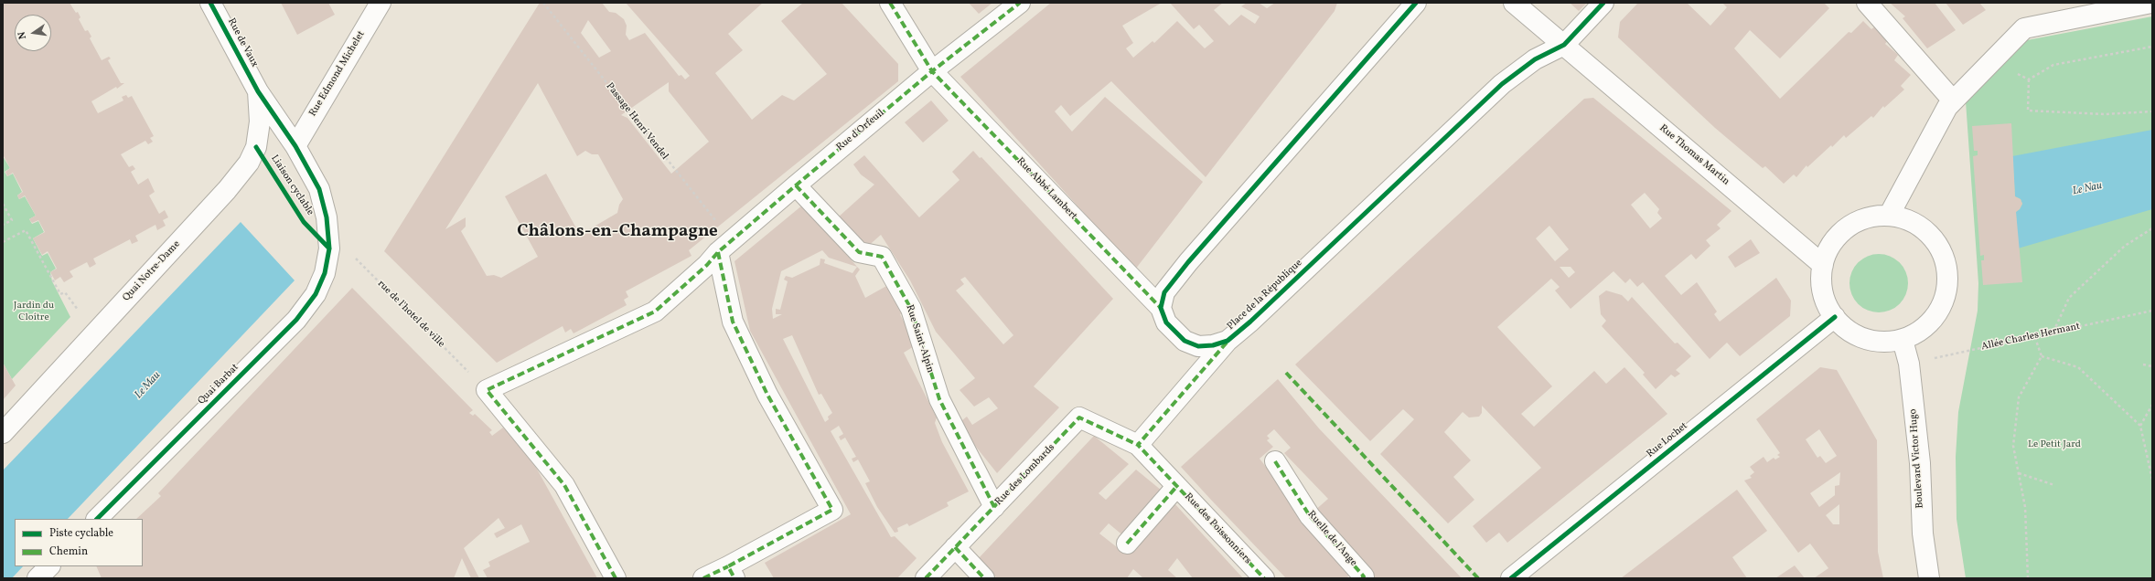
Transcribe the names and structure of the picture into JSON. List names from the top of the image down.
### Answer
{
  "streets": {
    "street": [
      "Rue de Vaux",
      "Rue Edmond Michelet",
      "Rue d'Orfeuil",
      "Rue Thomas Martin",
      "Rue Abbé Lambert",
      "Quai Notre-Dame",
      "Place de la République",
      "Rue Saint-Alpin",
      "Quai Barbat",
      "Rue Lochet",
      "Boulevard Victor Hugo",
      "Rue des Lombards",
      "Rue des Poissonniers",
      "Ruelle de l'Ange"
    ],
    "path": ["Passage Henri Vendel", "rue de l'hotel de ville", "Allée Charles Hermant"],
    "cycle path": ["Liaison cyclable"]
  },
  "crossings": [
    ["Rue de Vaux", "Rue Edmond Michelet"],
    ["Rue de Vaux", "Quai Notre-Dame"],
    ["Rue de Vaux", "Quai Barbat"],
    ["Rue Edmond Michelet", "Quai Barbat"],
    ["Passage Henri Vendel", "Rue d'Orfeuil"],
    ["Rue d'Orfeuil", "Rue Abbé Lambert"],
    ["Rue d'Orfeuil", "rue de l'hotel de ville"],
    ["Rue d'Orfeuil", "Rue Saint-Alpin"],
    ["Rue Thomas Martin", "Place de la République"],
    ["Rue Thomas Martin", "Rue Lochet"],
    ["Rue Thomas Martin", "Boulevard Victor Hugo"],
    ["Rue Abbé Lambert", "Place de la République"],
    ["Place de la République", "Rue des Lombards"],
    ["rue de l'hotel de ville", "Quai Barbat"],
    ["Allée Charles Hermant", "Boulevard Victor Hugo"],
    ["Rue Saint-Alpin", "Rue des Lombards"],
    ["Rue Lochet", "Boulevard Victor Hugo"]
  ],
  "districts": ["Châlons-en-Champagne"],
  "water": ["Le Nau", "Le Mau"],
  "parks": ["Jardin du Cloître", "Le Petit Jard"],
  "legend": ["Piste cyclable", "Chemin"],
  "north": "left"
}
